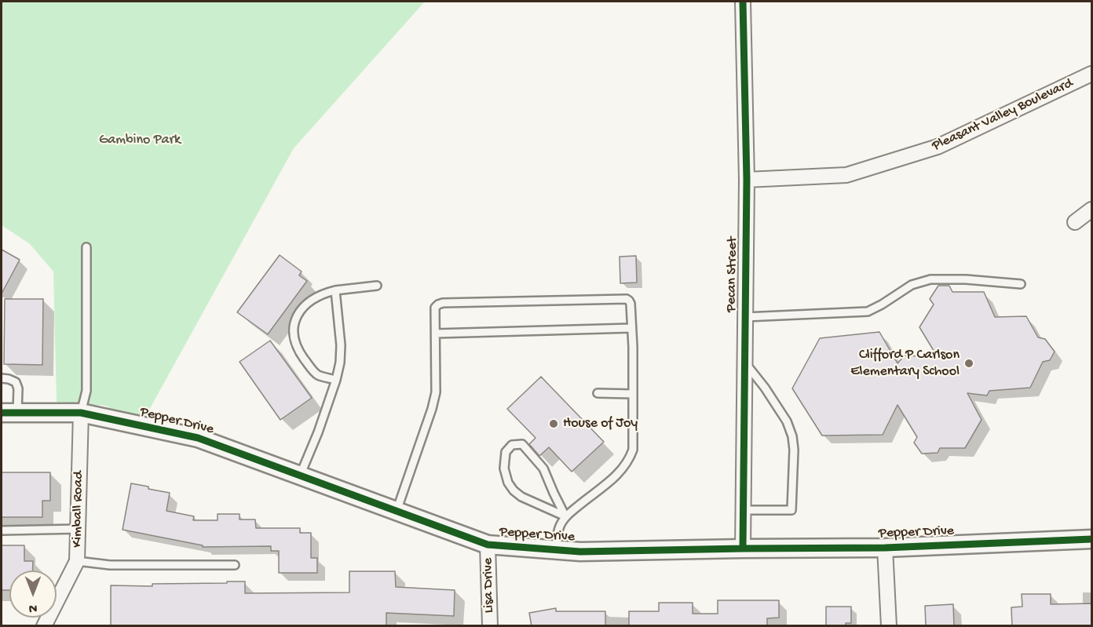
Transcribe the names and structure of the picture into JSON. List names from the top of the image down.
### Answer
{
  "streets": {
    "street": [
      "Pleasant Valley Boulevard",
      "Pecan Street",
      "Pepper Drive",
      "Kimball Road",
      "Lisa Drive"
    ]
  },
  "crossings": [
    ["Pleasant Valley Boulevard", "Pecan Street"],
    ["Pecan Street", "Pepper Drive"],
    ["Pepper Drive", "Kimball Road"],
    ["Pepper Drive", "Lisa Drive"]
  ],
  "parks": ["Gambino Park"],
  "places": ["Clifford P Carlson Elementary School", "House of Joy"],
  "north": "bottom"
}
